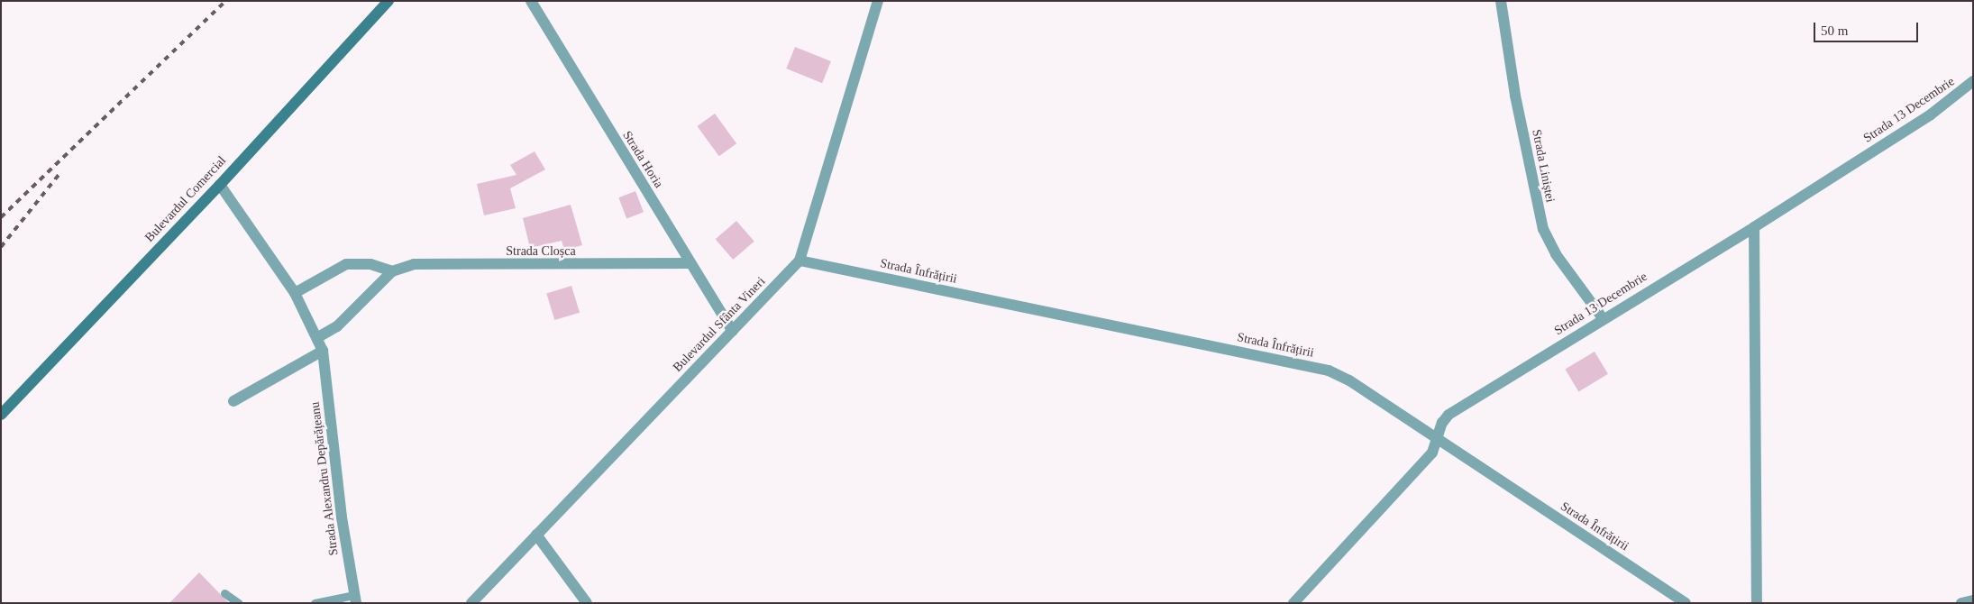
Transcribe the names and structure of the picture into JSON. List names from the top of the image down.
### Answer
{
  "streets": {
    "main road": ["Bulevardul Comercial"],
    "street": [
      "Strada 13 Decembrie",
      "Strada Horia",
      "Strada Liniștei",
      "Strada Cloșca",
      "Strada Înfrățirii",
      "Bulevardul Sfânta Vineri",
      "Strada Alexandru Depărățeanu"
    ]
  },
  "crossings": [
    ["Strada 13 Decembrie", "Strada Liniștei"],
    ["Strada 13 Decembrie", "Strada Înfrățirii"],
    ["Strada Horia", "Strada Cloșca"],
    ["Strada Horia", "Bulevardul Sfânta Vineri"],
    ["Bulevardul Comercial", "Strada Alexandru Depărățeanu"],
    ["Strada Cloșca", "Strada Alexandru Depărățeanu"],
    ["Strada Înfrățirii", "Bulevardul Sfânta Vineri"]
  ],
  "scale_bar": "50 m"
}
